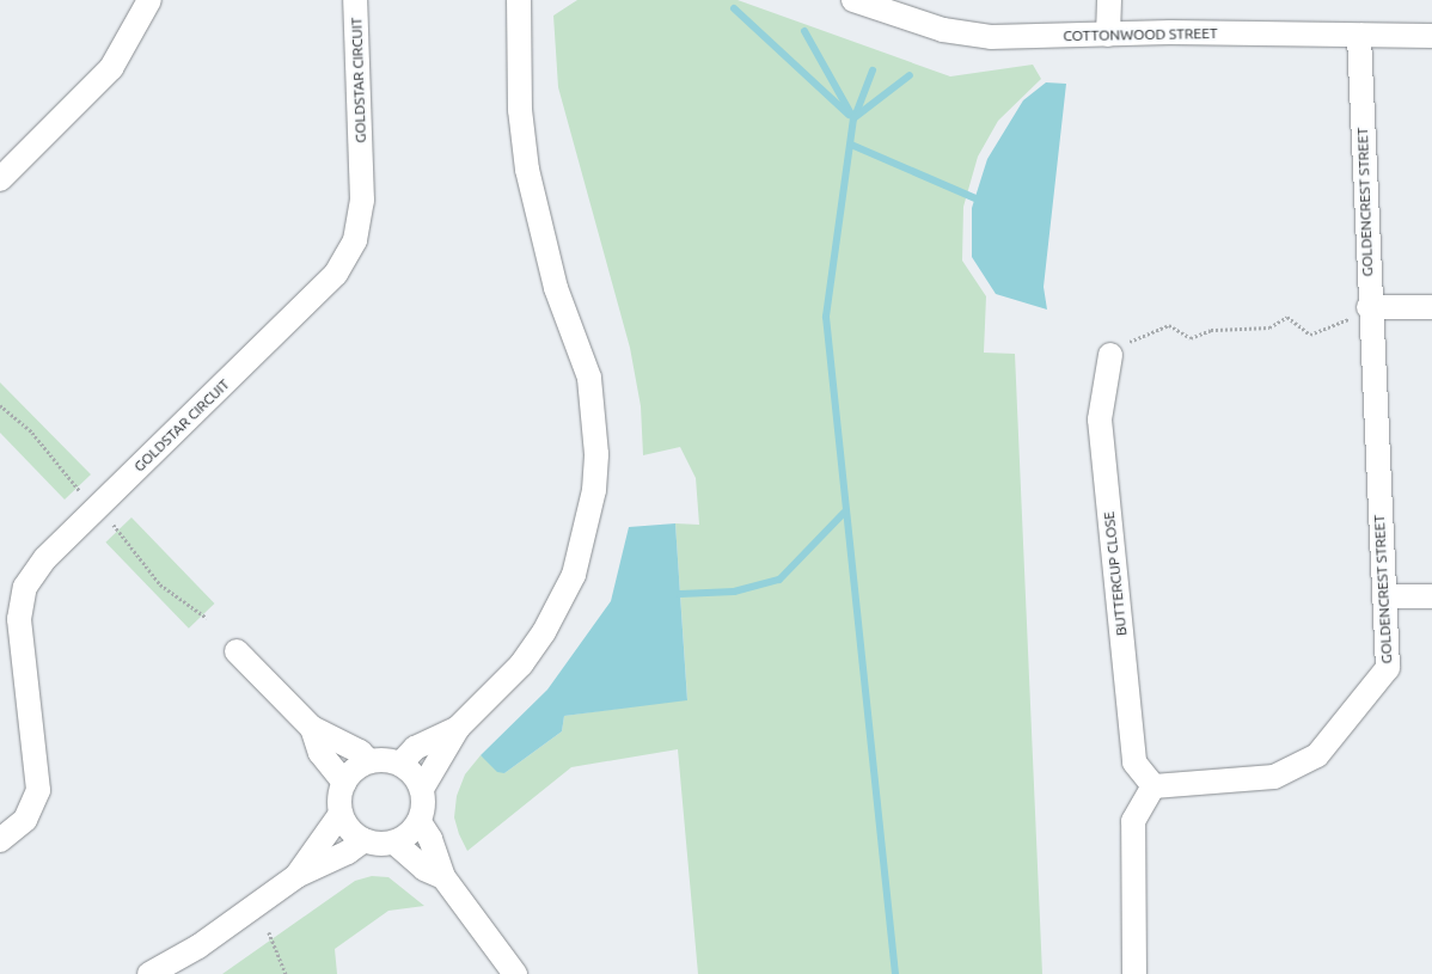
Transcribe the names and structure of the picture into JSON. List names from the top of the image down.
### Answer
{
  "streets": {
    "street": [
      "COTTONWOOD STREET",
      "GOLDSTAR CIRCUIT",
      "GOLDENCREST STREET",
      "BUTTERCUP CLOSE"
    ]
  },
  "crossings": [
    ["COTTONWOOD STREET", "GOLDENCREST STREET"],
    ["GOLDENCREST STREET", "BUTTERCUP CLOSE"]
  ]
}
